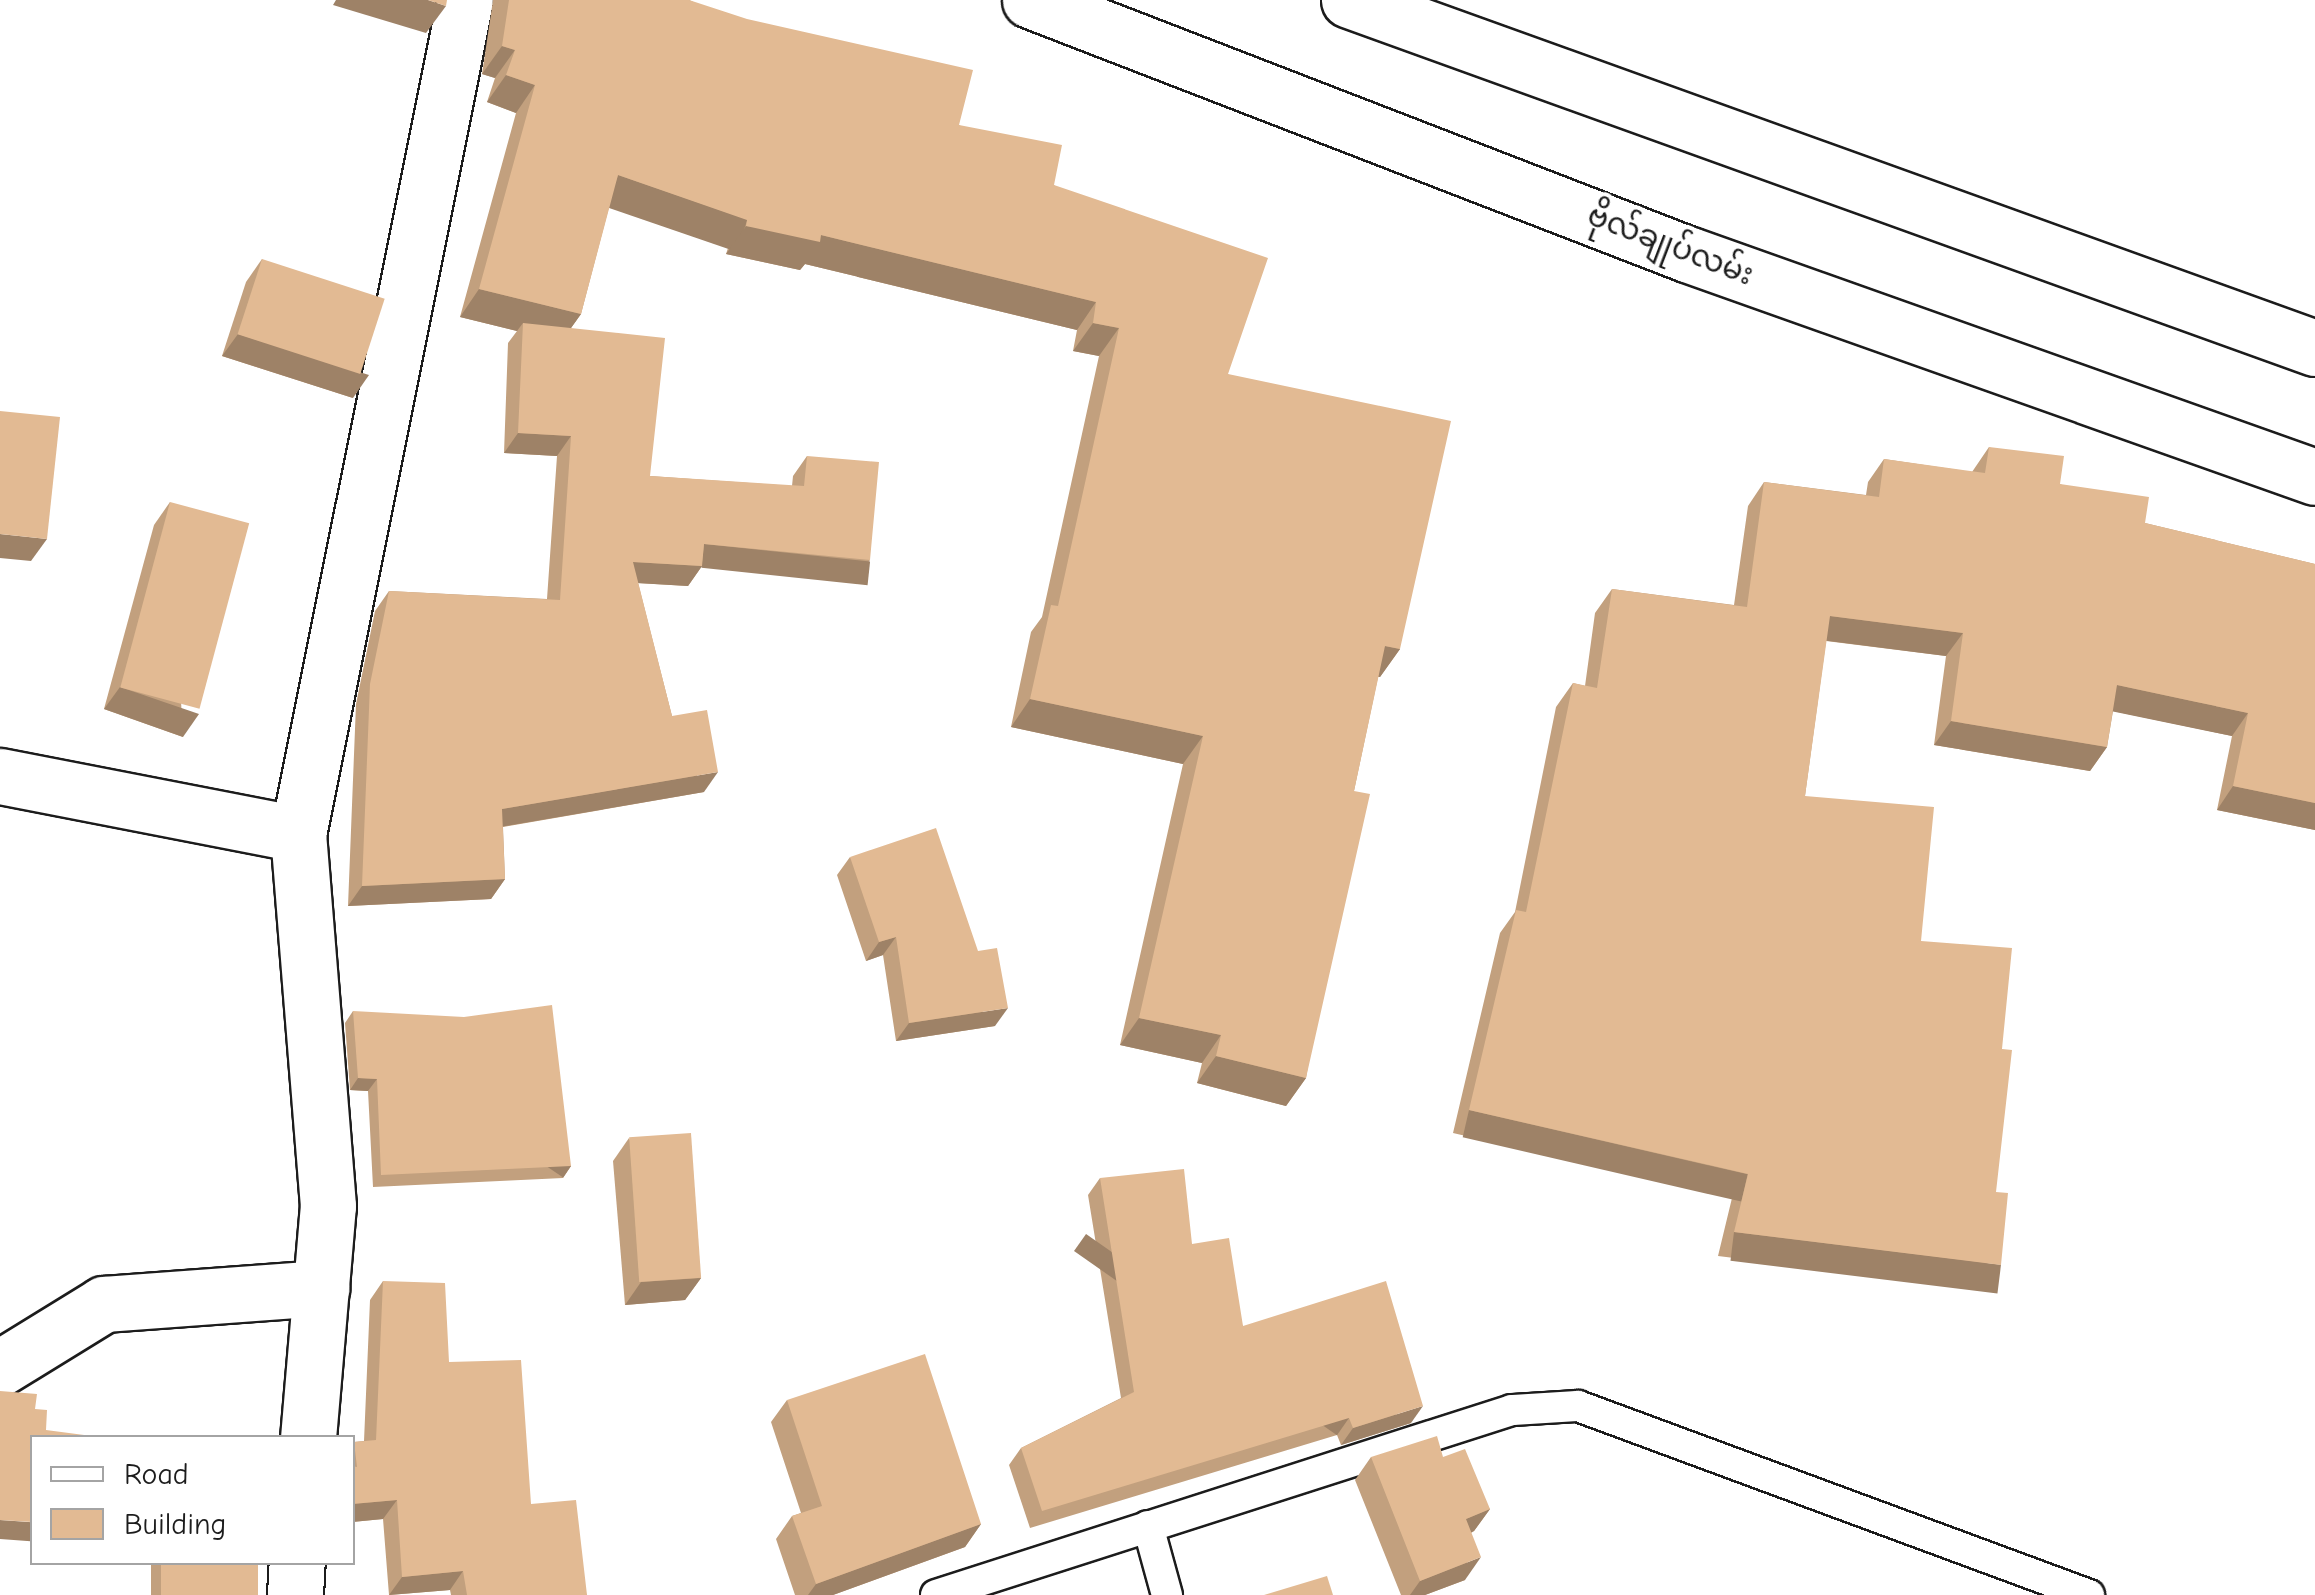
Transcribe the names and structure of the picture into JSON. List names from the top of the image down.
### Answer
{
  "streets": {
    "main road": ["ဗိုလ်ချုပ်လမ်း"]
  },
  "legend": ["Road", "Building"]
}
